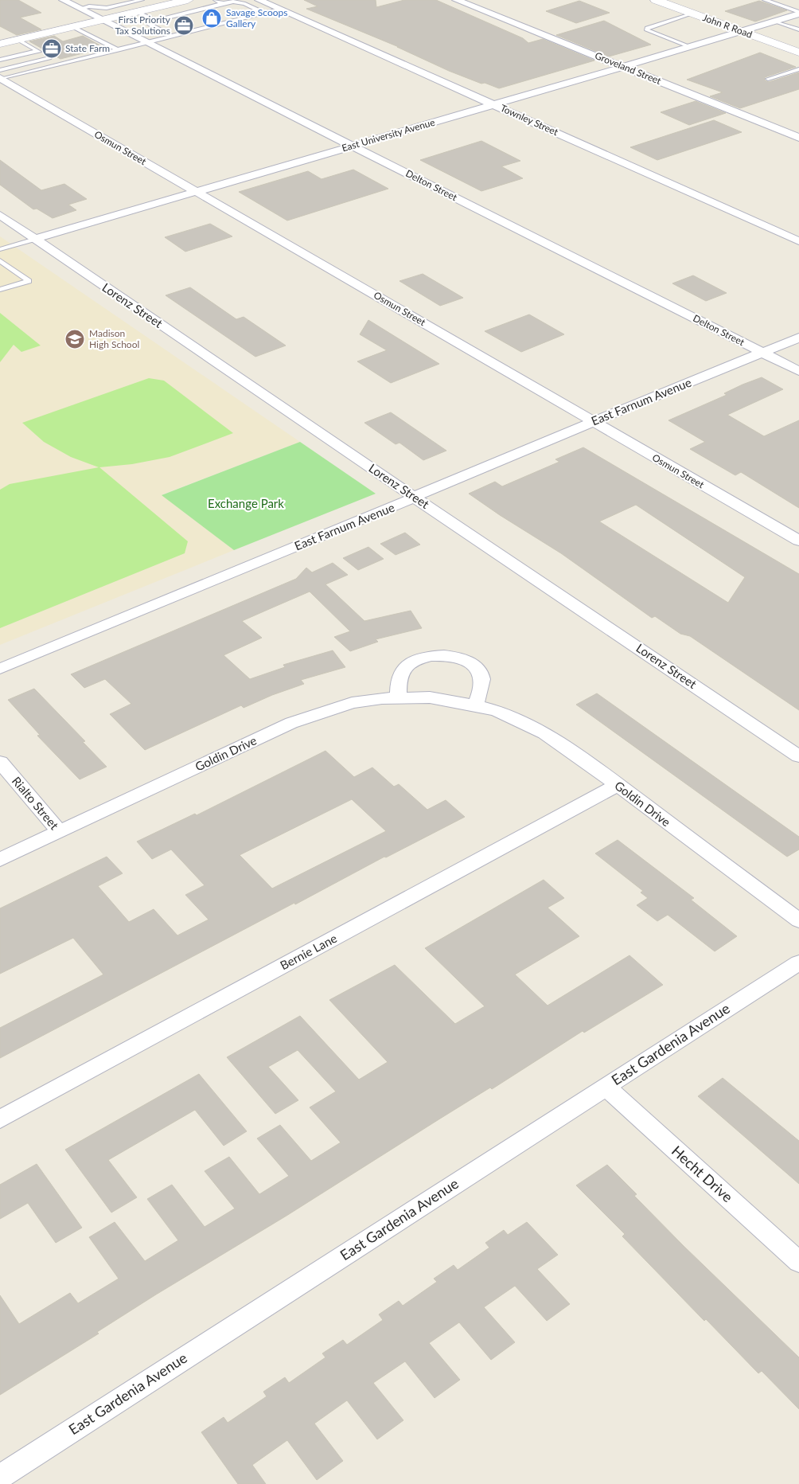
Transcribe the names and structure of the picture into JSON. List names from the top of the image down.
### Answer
{
  "streets": {
    "main road": ["John R Road"],
    "street": [
      "Groveland Street",
      "Townley Street",
      "East University Avenue",
      "Osmun Street",
      "Delton Street",
      "Lorenz Street",
      "East Farnum Avenue",
      "Goldin Drive",
      "Rialto Street",
      "Bernie Lane",
      "East Gardenia Avenue",
      "Hecht Drive"
    ]
  },
  "crossings": [
    ["John R Road", "East University Avenue"],
    ["Groveland Street", "East University Avenue"],
    ["Townley Street", "East University Avenue"],
    ["East University Avenue", "Osmun Street"],
    ["East University Avenue", "Delton Street"],
    ["East University Avenue", "Lorenz Street"],
    ["Osmun Street", "East Farnum Avenue"],
    ["Delton Street", "East Farnum Avenue"],
    ["Lorenz Street", "East Farnum Avenue"],
    ["Goldin Drive", "Rialto Street"],
    ["Goldin Drive", "Bernie Lane"],
    ["East Gardenia Avenue", "Hecht Drive"]
  ],
  "parks": ["Exchange Park"],
  "places": {
    "shop": ["Savage Scoops Gallery"],
    "office": ["First Priority Tax Solutions", "State Farm"],
    "school or university": ["Madison High School"]
  }
}
